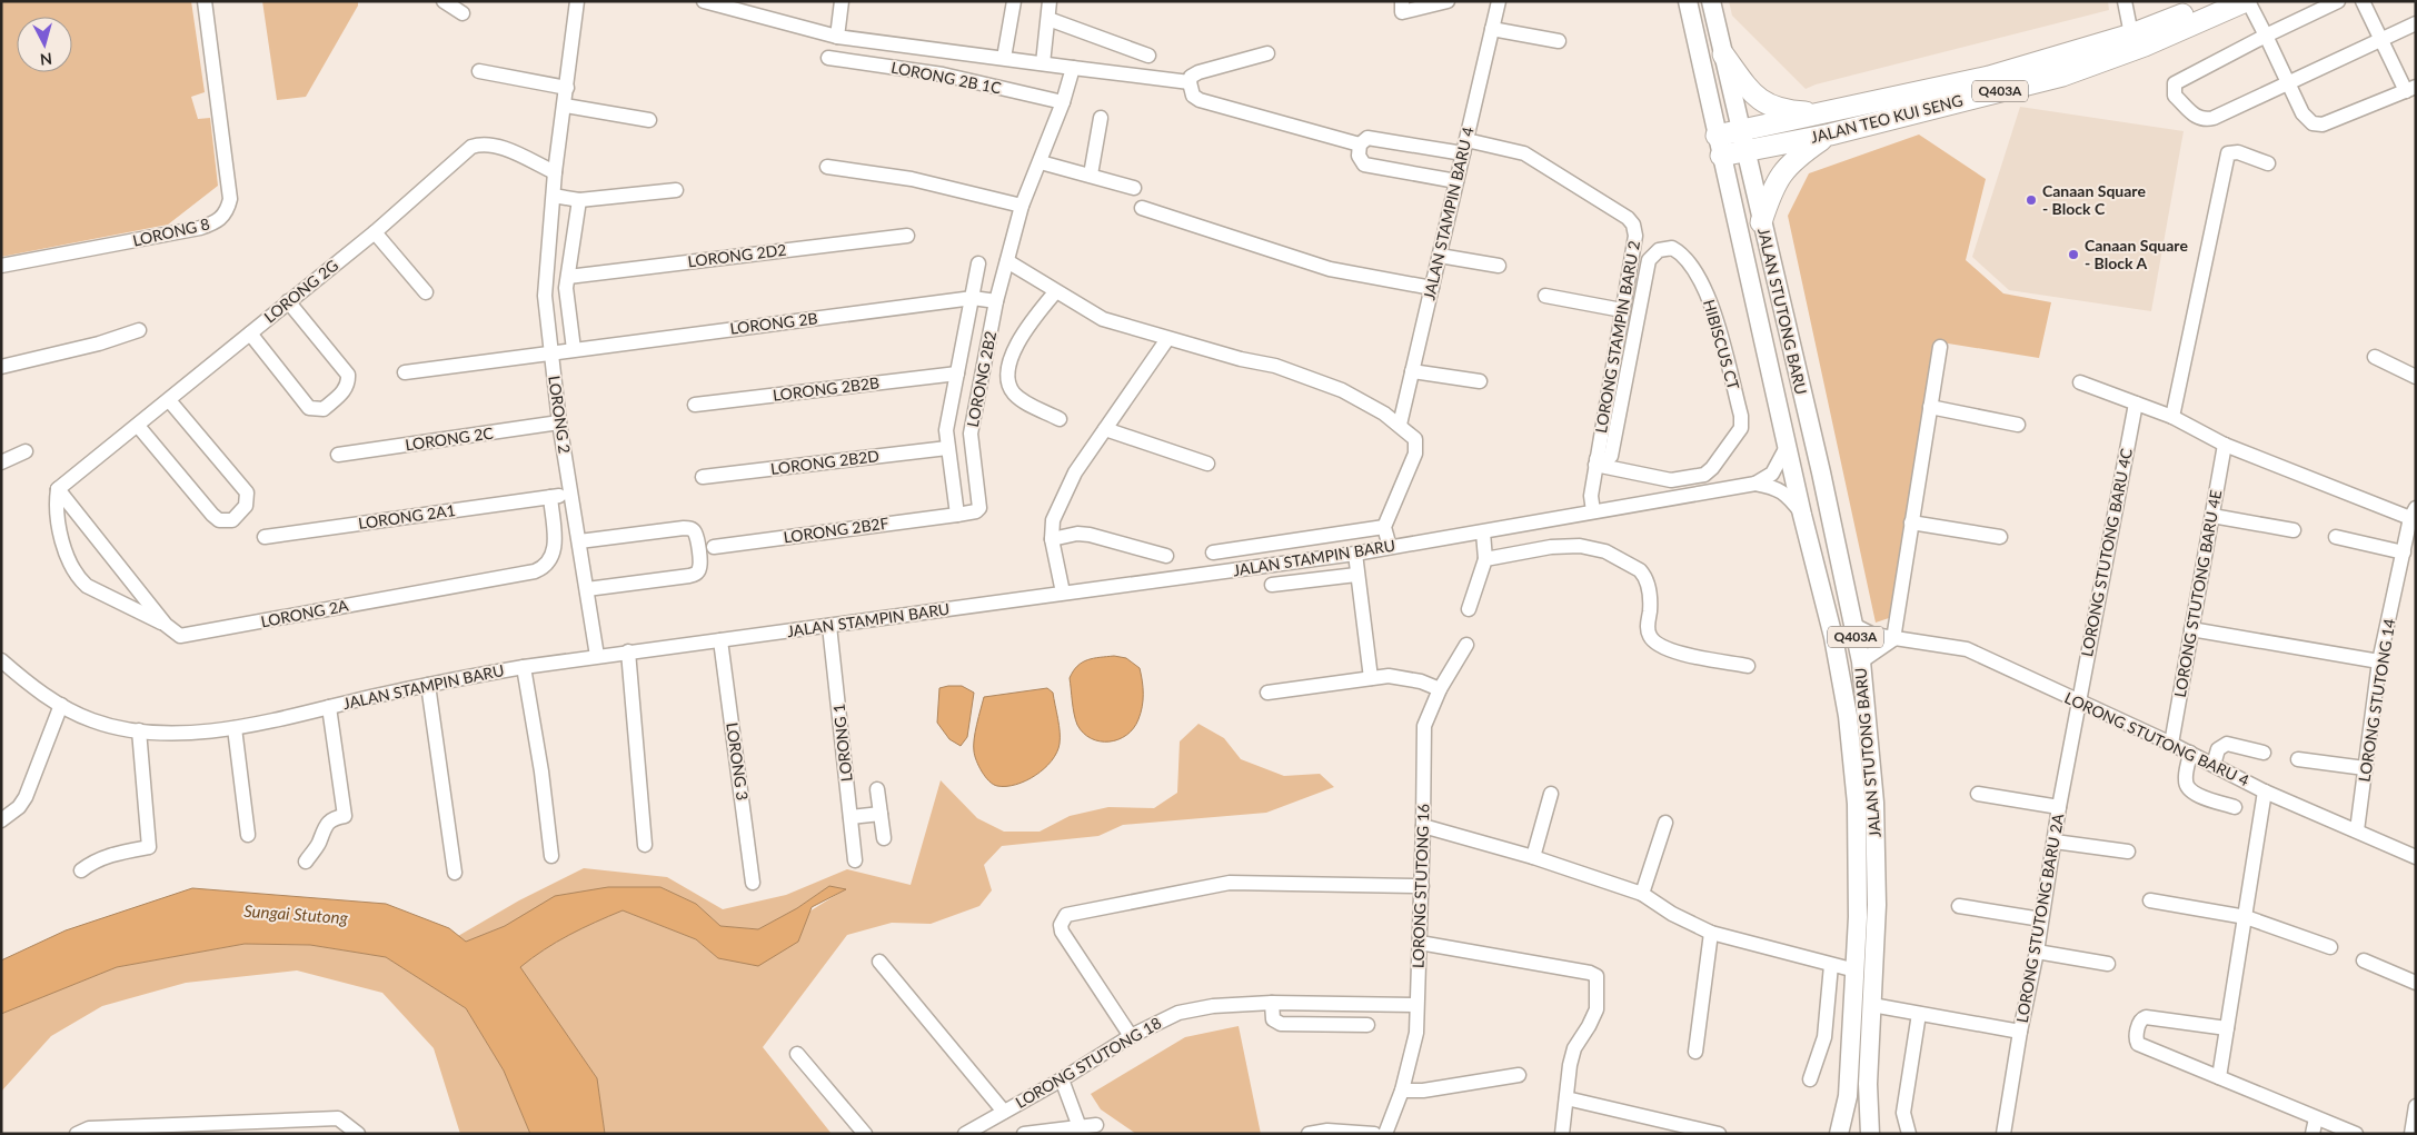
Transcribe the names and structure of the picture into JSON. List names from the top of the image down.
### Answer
{
  "streets": {
    "highway": ["Q403A", "JALAN TEO KUI SENG"],
    "main road": ["JALAN STUTONG BARU"],
    "street": [
      "LORONG 2B 1C",
      "JALAN STAMPIN BARU 4",
      "LORONG 8",
      "LORONG 2D2",
      "LORONG 2G",
      "LORONG 2B",
      "LORONG STAMPIN BARU 2",
      "HIBISCUS CT",
      "LORONG 2B2",
      "LORONG 2B2B",
      "LORONG 2",
      "LORONG 2C",
      "LORONG 2B2D",
      "LORONG 2A1",
      "LORONG 2B2F",
      "LORONG STUTONG BARU 4C",
      "JALAN STAMPIN BARU",
      "LORONG STUTONG BARU 4E",
      "LORONG 2A",
      "LORONG STUTONG 14",
      "LORONG STUTONG BARU 4",
      "LORONG 1",
      "LORONG 3",
      "LORONG STUTONG 16",
      "LORONG STUTONG BARU 2A",
      "LORONG STUTONG 18"
    ]
  },
  "crossings": [
    ["LORONG 2B 1C", "LORONG 2B2"],
    ["JALAN TEO KUI SENG", "JALAN STUTONG BARU"],
    ["JALAN STAMPIN BARU 4", "LORONG STAMPIN BARU 2"],
    ["LORONG 2G", "LORONG 2"],
    ["LORONG 2G", "LORONG 2A"],
    ["JALAN STUTONG BARU", "JALAN STAMPIN BARU"],
    ["JALAN STUTONG BARU", "LORONG STUTONG BARU 4"],
    ["LORONG 2B", "LORONG 2B2"],
    ["LORONG 2B", "LORONG 2"],
    ["LORONG STAMPIN BARU 2", "HIBISCUS CT"],
    ["LORONG STAMPIN BARU 2", "JALAN STAMPIN BARU"],
    ["LORONG 2B2", "LORONG 2B2F"],
    ["LORONG 2", "LORONG 2C"],
    ["LORONG 2", "LORONG 2A1"],
    ["LORONG 2", "JALAN STAMPIN BARU"],
    ["LORONG 2A1", "LORONG 2A"],
    ["LORONG STUTONG BARU 4C", "LORONG STUTONG BARU 4"],
    ["LORONG STUTONG BARU 4C", "LORONG STUTONG BARU 2A"],
    ["JALAN STAMPIN BARU", "LORONG 1"],
    ["JALAN STAMPIN BARU", "LORONG 3"],
    ["LORONG STUTONG BARU 4E", "LORONG STUTONG BARU 4"],
    ["LORONG STUTONG 14", "LORONG STUTONG BARU 4"],
    ["LORONG STUTONG BARU 4", "LORONG STUTONG BARU 2A"],
    ["LORONG STUTONG 16", "LORONG STUTONG 18"]
  ],
  "water": ["Sungai Stutong"],
  "places": ["Canaan Square - Block C", "Canaan Square - Block A"],
  "north": "bottom"
}
